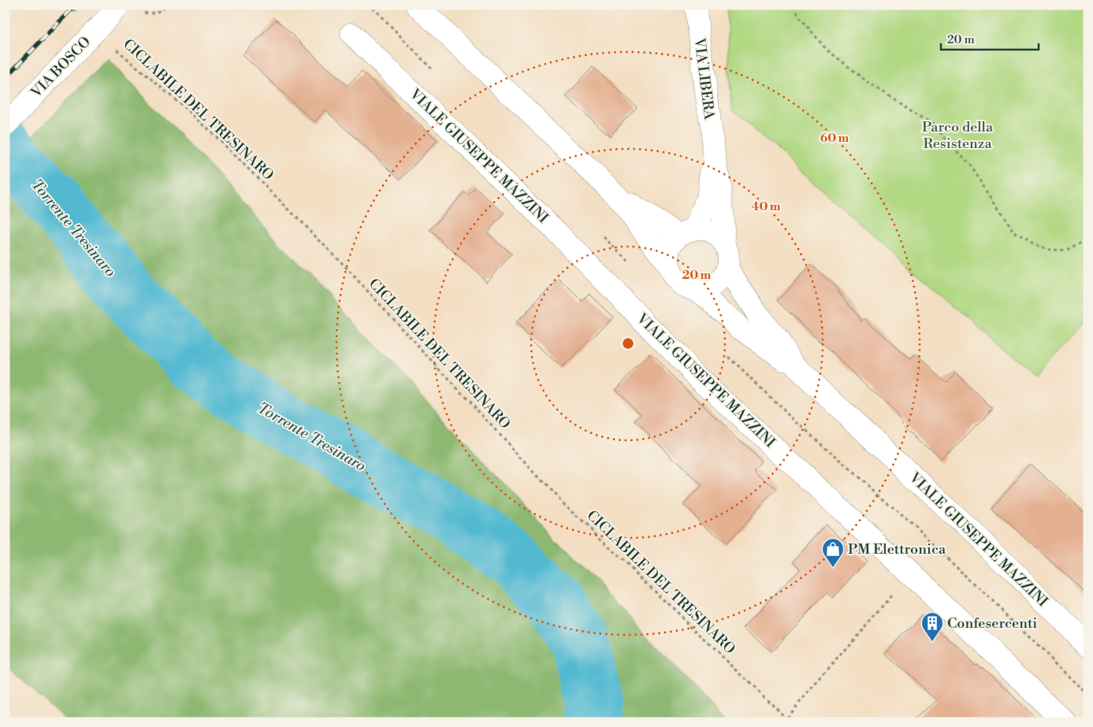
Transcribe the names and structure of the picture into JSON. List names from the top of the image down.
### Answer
{
  "streets": {
    "street": ["VIA BOSCO", "VIA LIBERA", "VIALE GIUSEPPE MAZZINI"],
    "path": ["CICLABILE DEL TRESINARO"]
  },
  "crossings": [
    ["VIA LIBERA", "VIALE GIUSEPPE MAZZINI"]
  ],
  "water": ["Torrente Tresinaro"],
  "parks": ["Parco della Resistenza"],
  "places": {
    "shop": ["PM Elettronica"],
    "building": ["Confesercenti"]
  },
  "scale_bar": "20 m",
  "rings": ["60 m", "40 m", "20 m"]
}
